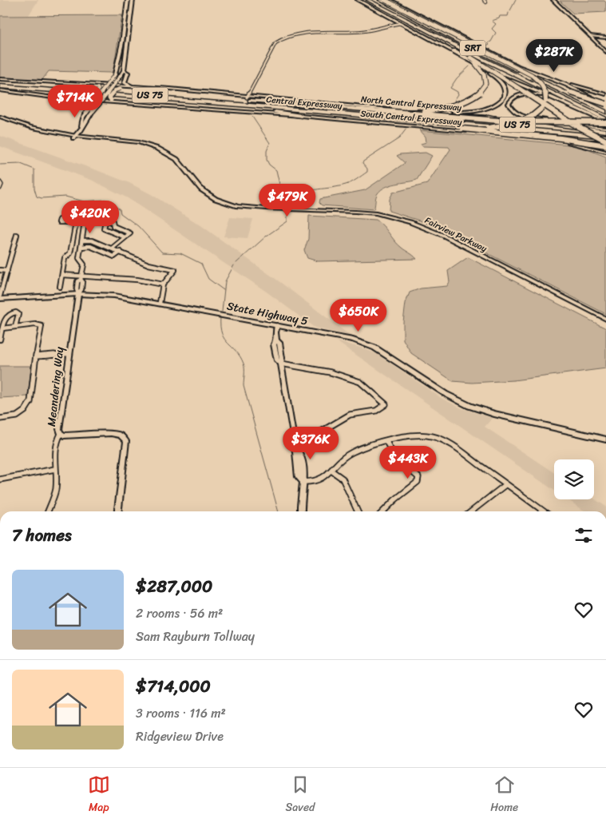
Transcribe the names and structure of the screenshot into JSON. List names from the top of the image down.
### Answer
{
  "streets": {
    "highway": ["SRT", "US 75", "Central Expressway"],
    "main road": ["North Central Expressway", "South Central Expressway", "State Highway 5"],
    "street": ["Fairview Parkway", "Meandering Way"]
  },
  "crossings": [
    ["Central Expressway", "North Central Expressway"],
    ["Central Expressway", "South Central Expressway"],
    ["State Highway 5", "Meandering Way"]
  ],
  "page": {
    "price": [
      "$287K",
      "$714K",
      "$479K",
      "$420K",
      "$650K",
      "$376K",
      "$443K"
    ],
    "heading": "7 homes",
    "list": [
      {
        "name": "$287,000",
        "note": "2 rooms · 56 m² · Sam Rayburn Tollway"
      },
      {
        "name": "$714,000",
        "note": "3 rooms · 116 m² · Ridgeview Drive"
      }
    ],
    "tabs": ["Map", "Saved", "Home"]
  }
}
